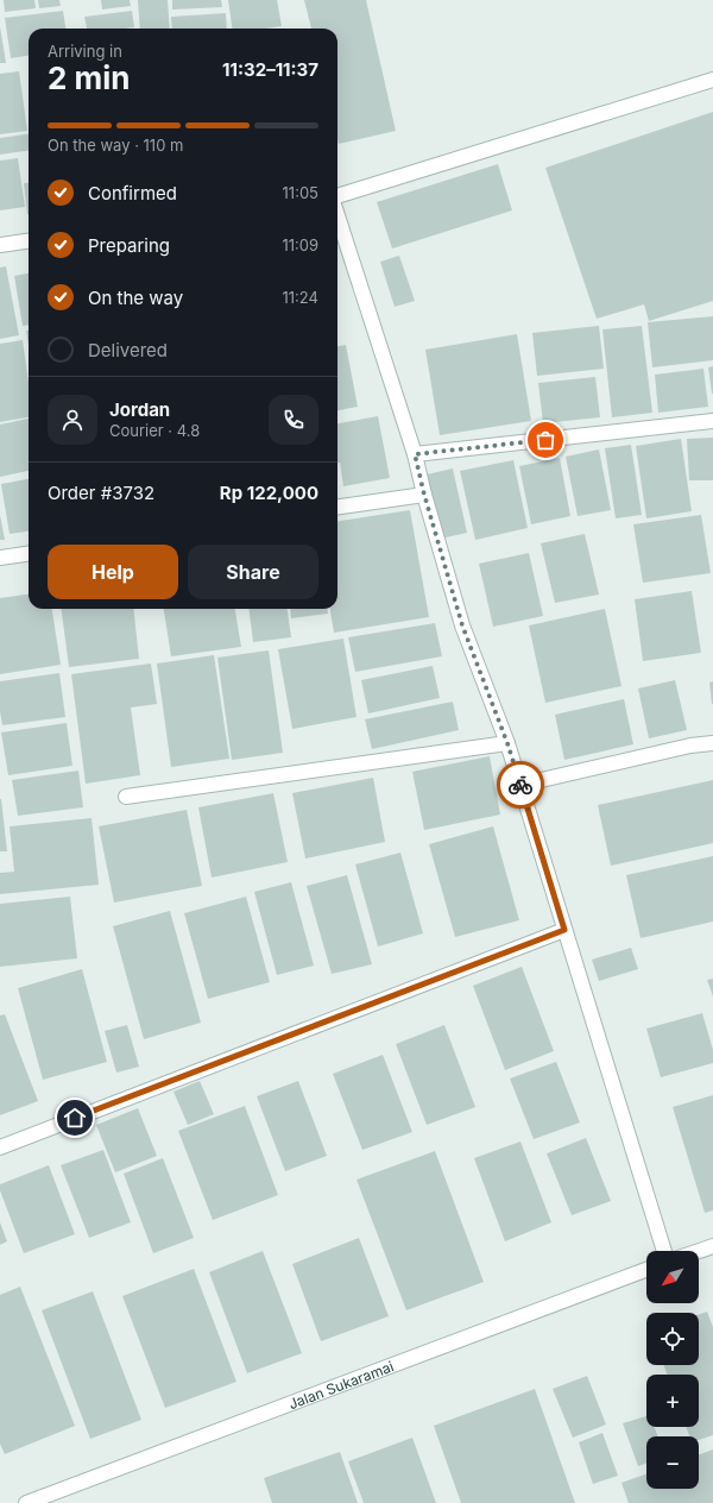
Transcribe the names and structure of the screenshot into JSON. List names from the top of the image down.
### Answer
{
  "streets": {
    "street": ["Jalan Sukaramai"]
  },
  "north": "bottom left",
  "page": {
    "heading": ["2 min", "Arriving in", "11:32–11:37"],
    "panel": [
      "Jordan",
      "Courier · 4.8",
      "Order #3732",
      "Rp 122,000"
    ],
    "bar": "On the way · 110 m",
    "list": [
      ["Confirmed", "11:05"],
      ["Preparing", "11:09"],
      ["On the way", "11:24"],
      "Delivered"
    ],
    "buttons": ["Help", "Share"],
    "map_buttons": ["+", "−"]
  }
}
